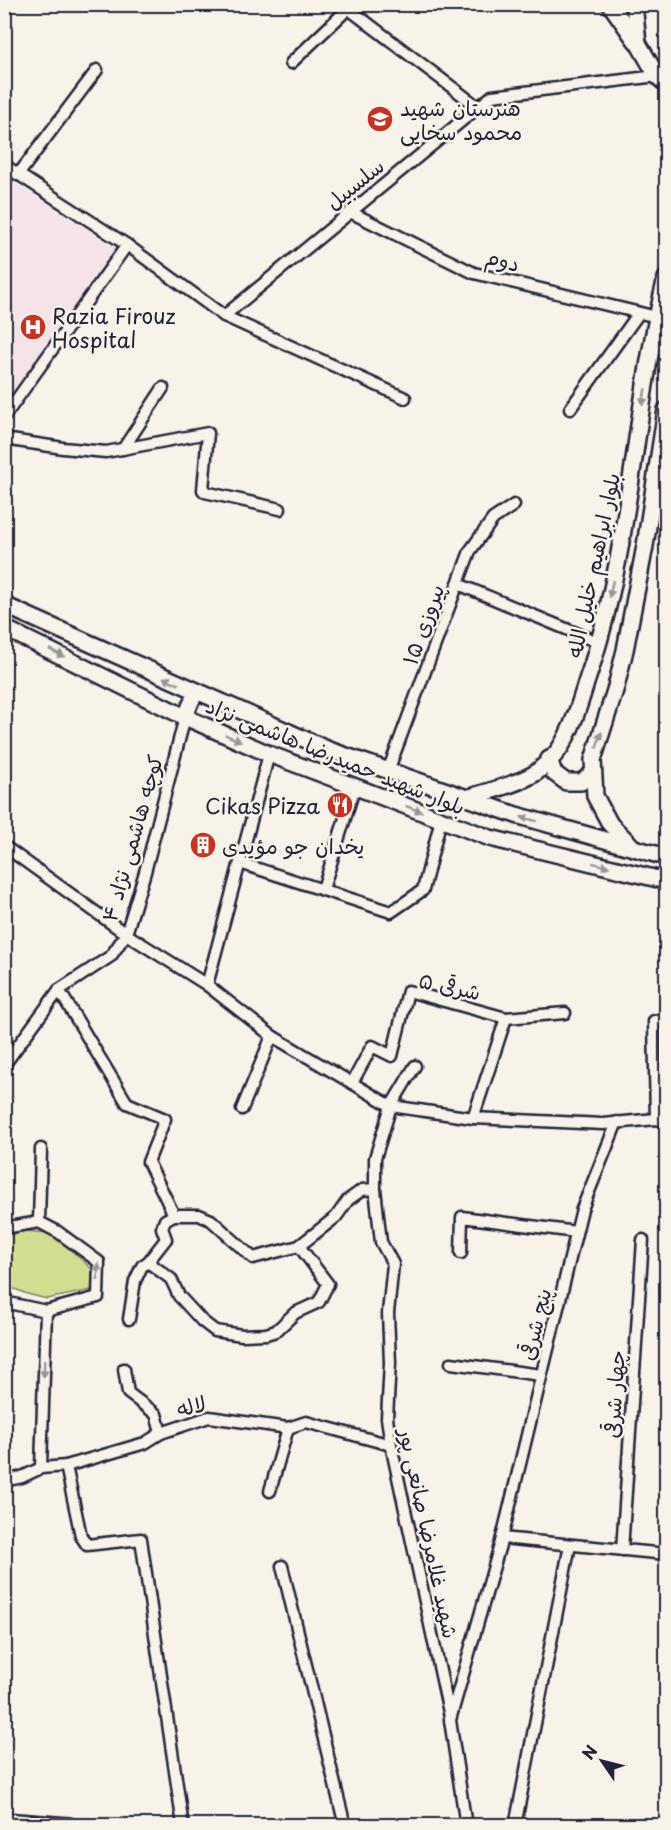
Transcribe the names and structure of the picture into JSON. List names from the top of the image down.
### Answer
{
  "streets": {
    "main road": ["بلوار ابراهیم خلیل الله", "بلوار شهید حمیدرضا هاشمی نژاد"],
    "street": [
      "سلسبیل",
      "دوم",
      "پیروزی ۱۵",
      "کوچه هاشمی نژاد ۴",
      "۵ شرقی",
      "پنج شرقی",
      "چهار شرقی",
      "لاله",
      "شهید غلامرضا صانعی پور"
    ]
  },
  "crossings": [
    ["سلسبیل", "دوم"],
    ["دوم", "بلوار ابراهیم خلیل الله"],
    ["بلوار ابراهیم خلیل الله", "بلوار شهید حمیدرضا هاشمی نژاد"],
    ["پیروزی ۱۵", "بلوار شهید حمیدرضا هاشمی نژاد"],
    ["بلوار شهید حمیدرضا هاشمی نژاد", "کوچه هاشمی نژاد ۴"],
    ["پنج شرقی", "شهید غلامرضا صانعی پور"],
    ["لاله", "شهید غلامرضا صانعی پور"]
  ],
  "places": {
    "school or university": ["هنرستان شهید محمود سخایی"],
    "hospital": ["Razia Firouz Hospital"],
    "restaurant": ["Cikas Pizza"],
    "building": ["یخدان جو مؤیدی"]
  },
  "north": "top left"
}
